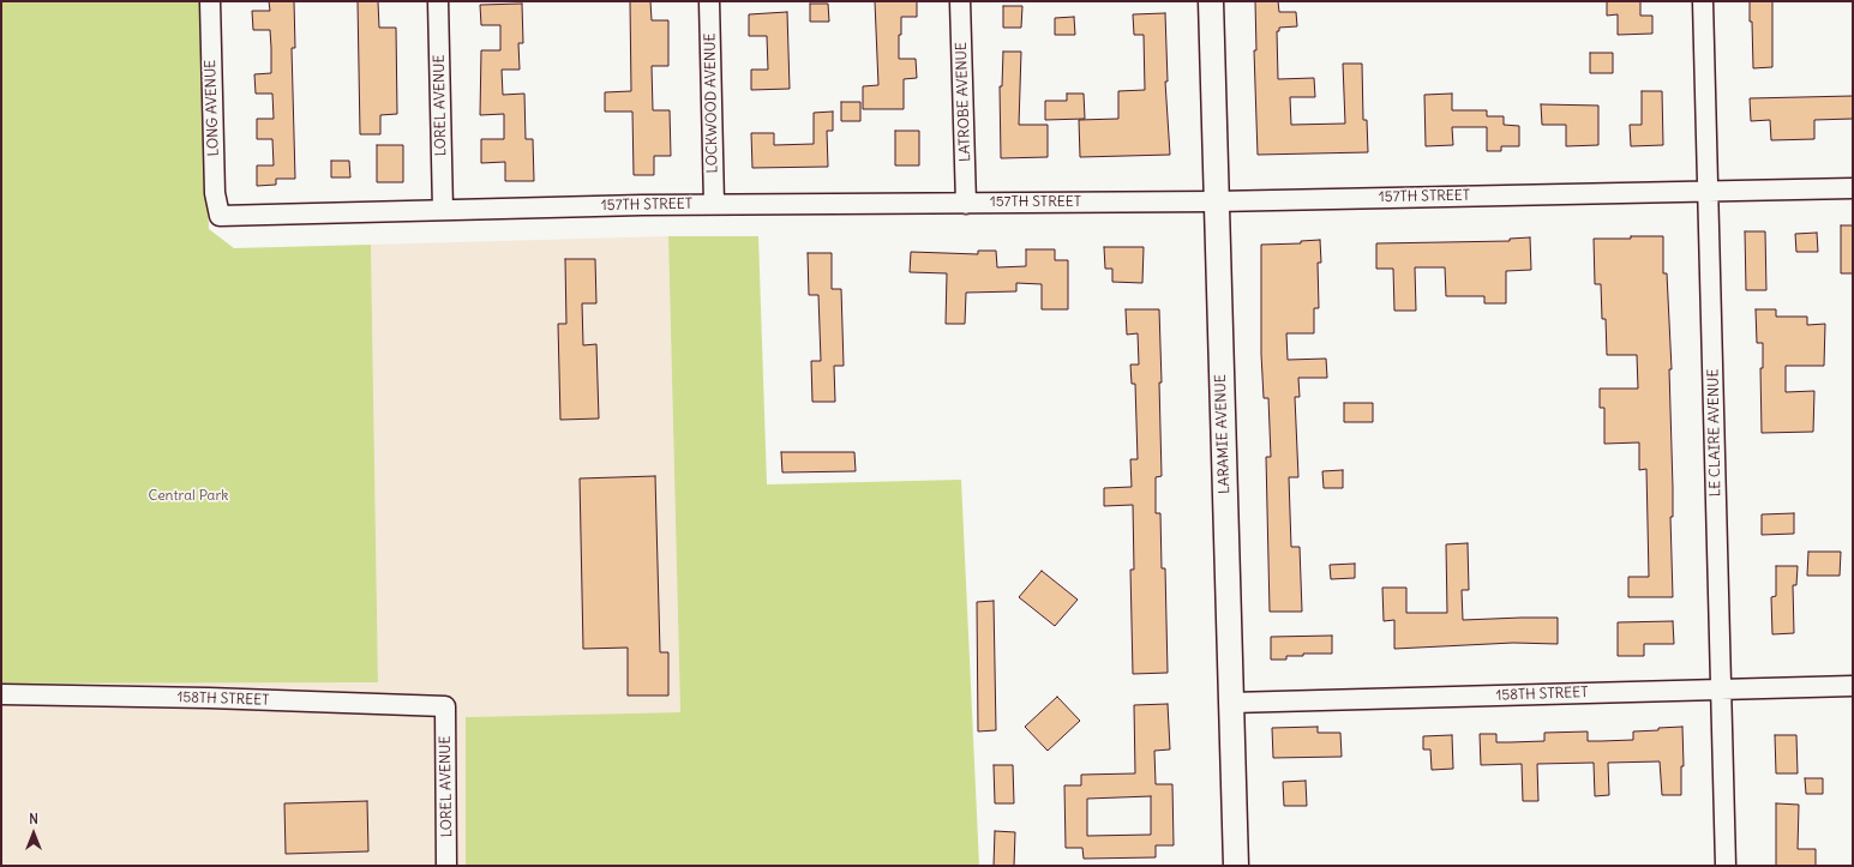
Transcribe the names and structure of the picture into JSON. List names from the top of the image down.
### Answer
{
  "streets": {
    "street": [
      "LATROBE AVENUE",
      "LOCKWOOD AVENUE",
      "LOREL AVENUE",
      "LONG AVENUE",
      "157TH STREET",
      "LE CLAIRE AVENUE",
      "LARAMIE AVENUE",
      "158TH STREET"
    ]
  },
  "crossings": [
    ["LATROBE AVENUE", "157TH STREET"],
    ["LOCKWOOD AVENUE", "157TH STREET"],
    ["LOREL AVENUE", "157TH STREET"],
    ["LOREL AVENUE", "158TH STREET"],
    ["LONG AVENUE", "157TH STREET"],
    ["157TH STREET", "LE CLAIRE AVENUE"],
    ["157TH STREET", "LARAMIE AVENUE"],
    ["LE CLAIRE AVENUE", "158TH STREET"],
    ["LARAMIE AVENUE", "158TH STREET"]
  ],
  "parks": ["Central Park"],
  "north": "top"
}
